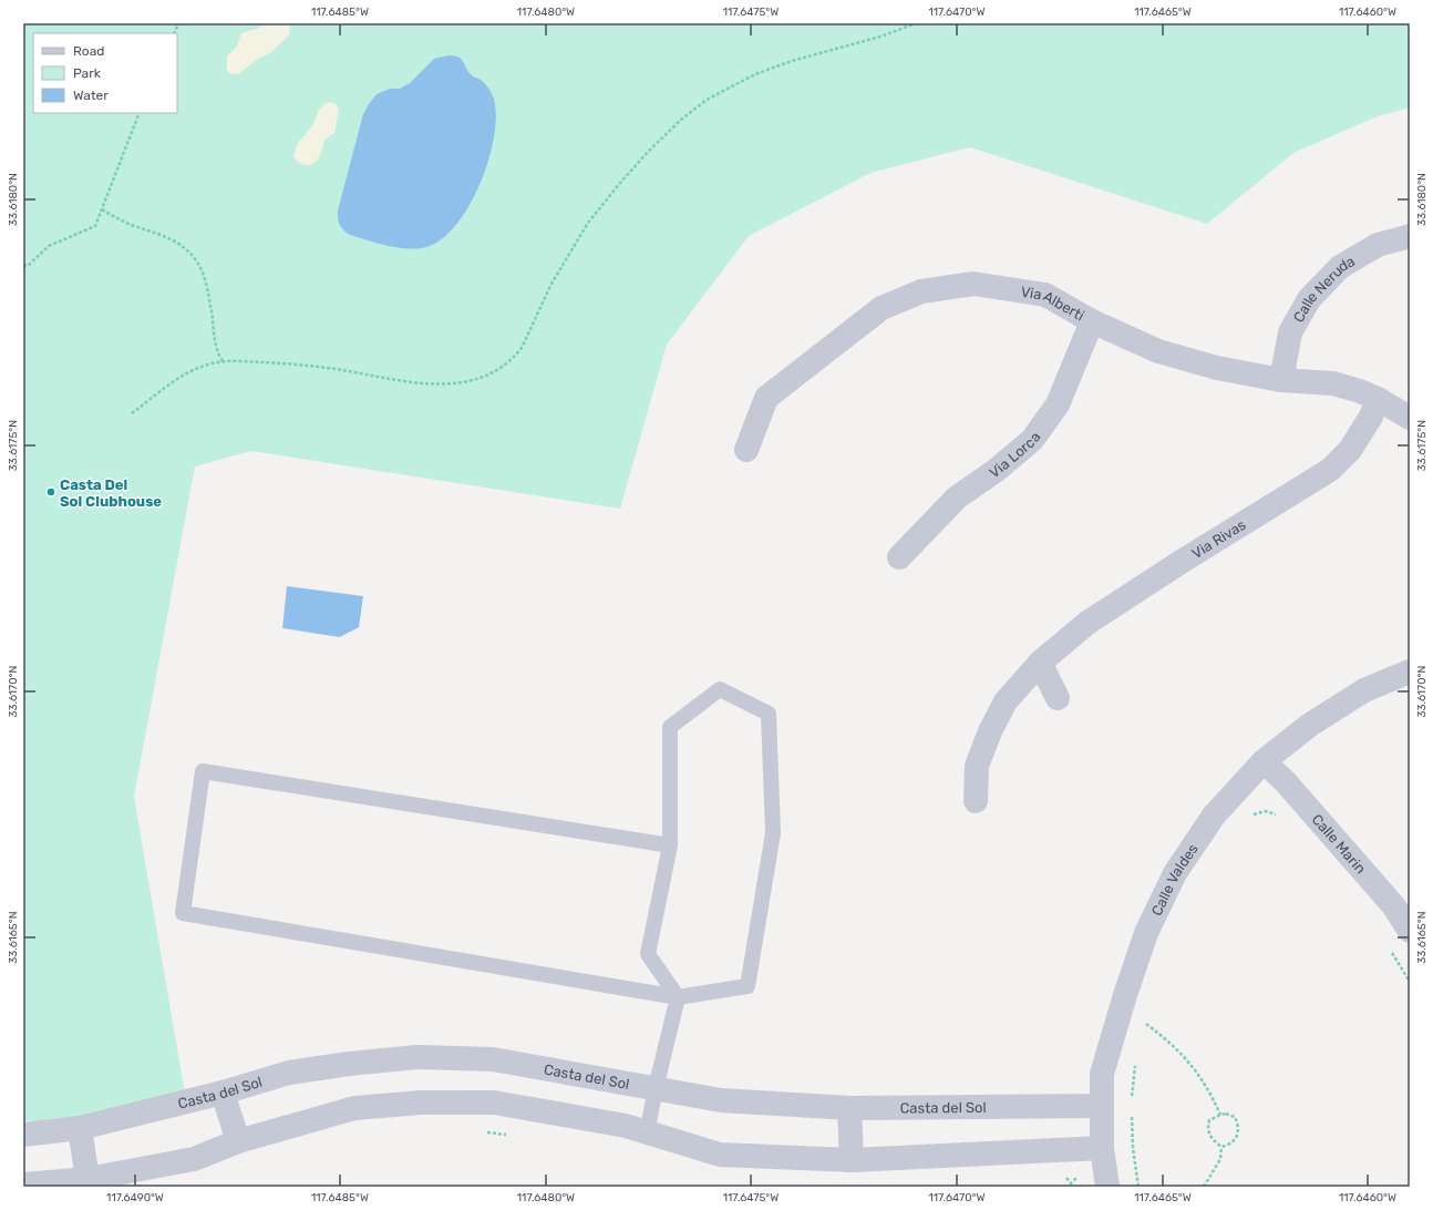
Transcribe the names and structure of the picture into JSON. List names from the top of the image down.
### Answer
{
  "streets": {
    "street": [
      "Calle Neruda",
      "Via Alberti",
      "Via Lorca",
      "Via Rivas",
      "Calle Marin",
      "Calle Valdes",
      "Casta del Sol"
    ]
  },
  "crossings": [
    ["Calle Neruda", "Via Alberti"],
    ["Via Alberti", "Via Lorca"],
    ["Via Alberti", "Via Rivas"],
    ["Calle Marin", "Calle Valdes"],
    ["Calle Valdes", "Casta del Sol"]
  ],
  "places": ["Casta Del Sol Clubhouse"],
  "legend": ["Road", "Park", "Water"],
  "coordinates": [
    "117.6485°W",
    "117.6480°W",
    "117.6475°W",
    "117.6470°W",
    "117.6465°W",
    "117.6460°W",
    "33.6180°N",
    "33.6175°N",
    "33.6170°N",
    "33.6165°N",
    "117.6490°W"
  ]
}
